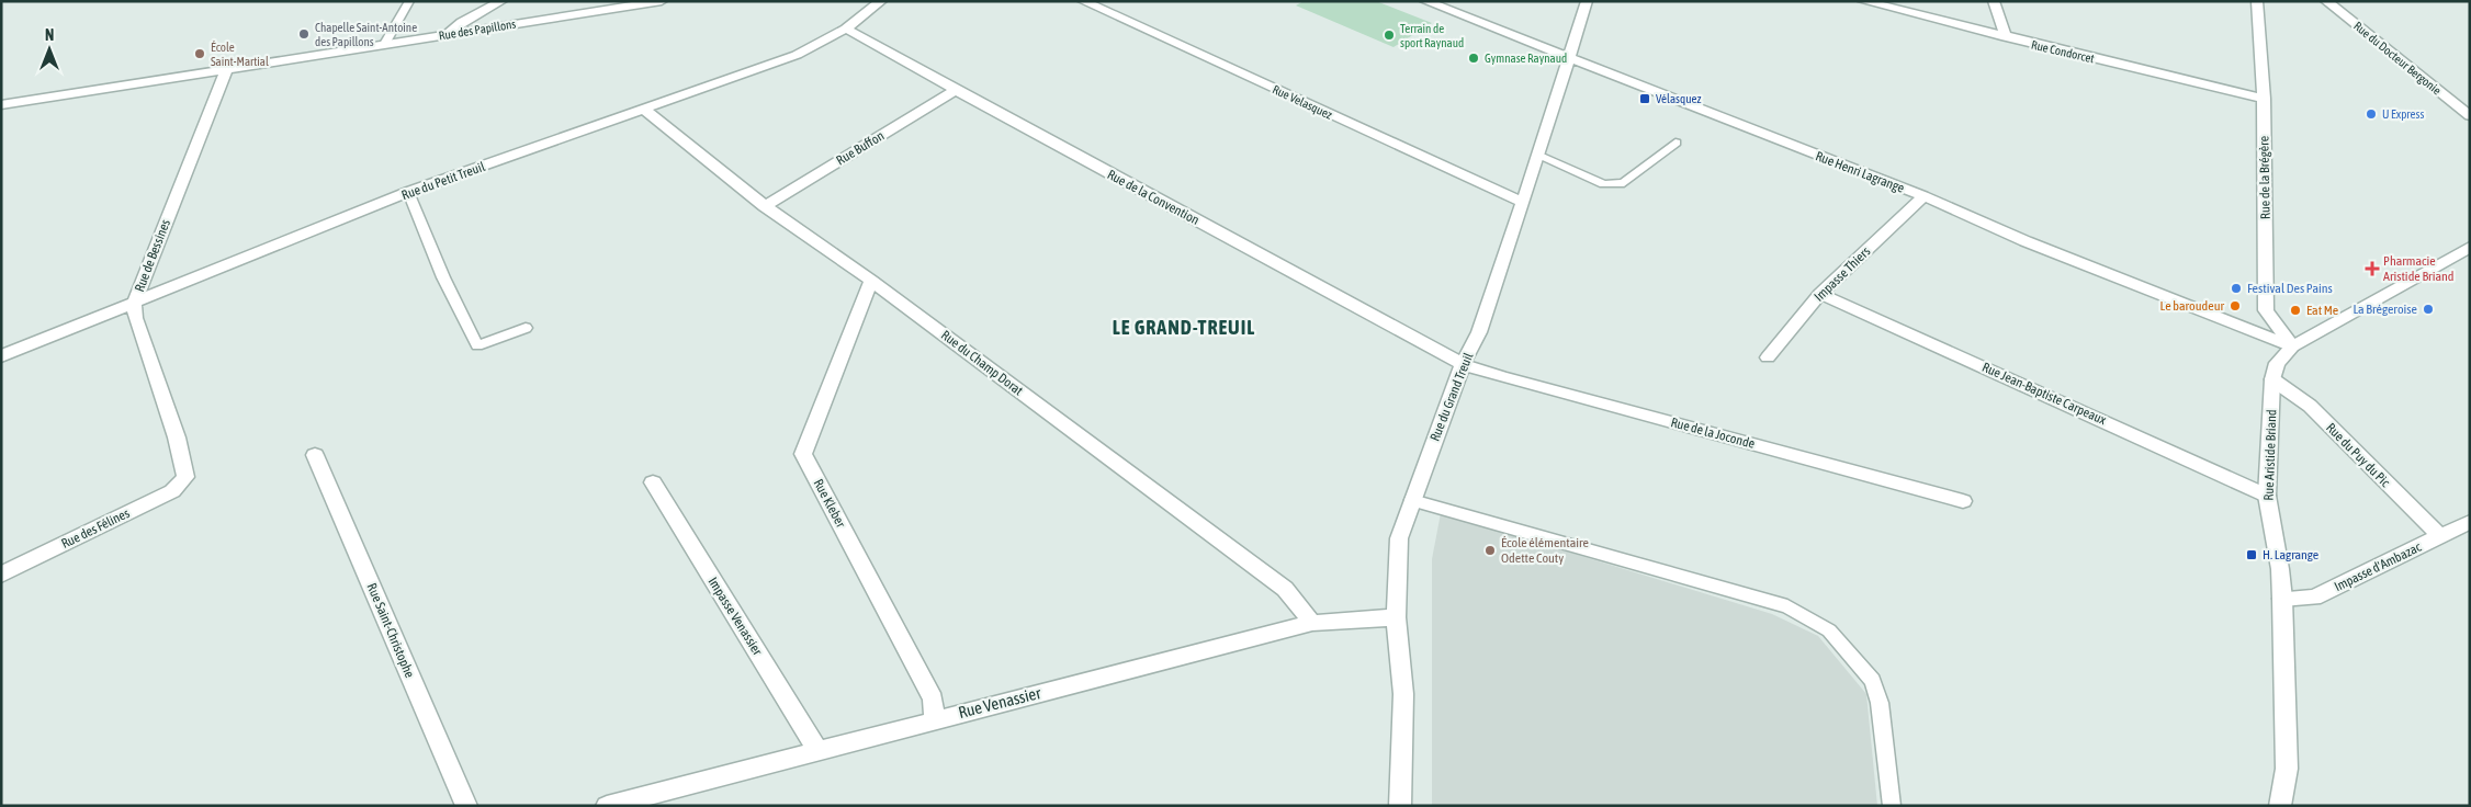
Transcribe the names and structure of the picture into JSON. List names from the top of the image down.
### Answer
{
  "streets": {
    "street": [
      "Rue des Papillons",
      "Rue Condorcet",
      "Rue du Docteur Bergonie",
      "Rue Velasquez",
      "Rue Buffon",
      "Rue Henri Lagrange",
      "Rue de la Brégère",
      "Rue du Petit Treuil",
      "Rue de la Convention",
      "Rue de Bessines",
      "Impasse Thiers",
      "Rue du Champ Dorat",
      "Rue Jean-Baptiste Carpeaux",
      "Rue du Grand Treuil",
      "Rue de la Joconde",
      "Rue Aristide Briand",
      "Rue du Puy du Pic",
      "Rue Kleber",
      "Rue des Félines",
      "Impasse d'Ambazac",
      "Impasse Venassier",
      "Rue Saint-Christophe",
      "Rue Venassier"
    ]
  },
  "crossings": [
    ["Rue des Papillons", "Rue de Bessines"],
    ["Rue Condorcet", "Rue de la Brégère"],
    ["Rue Velasquez", "Rue du Grand Treuil"],
    ["Rue Buffon", "Rue de la Convention"],
    ["Rue Buffon", "Rue du Champ Dorat"],
    ["Rue Henri Lagrange", "Rue de la Brégère"],
    ["Rue Henri Lagrange", "Impasse Thiers"],
    ["Rue Henri Lagrange", "Rue du Grand Treuil"],
    ["Rue Henri Lagrange", "Rue Aristide Briand"],
    ["Rue de la Brégère", "Rue Aristide Briand"],
    ["Rue du Petit Treuil", "Rue de la Convention"],
    ["Rue du Petit Treuil", "Rue de Bessines"],
    ["Rue du Petit Treuil", "Rue du Champ Dorat"],
    ["Rue de la Convention", "Rue du Grand Treuil"],
    ["Rue de la Convention", "Rue de la Joconde"],
    ["Rue de Bessines", "Rue des Félines"],
    ["Impasse Thiers", "Rue Jean-Baptiste Carpeaux"],
    ["Rue du Champ Dorat", "Rue Kleber"],
    ["Rue du Champ Dorat", "Rue Venassier"],
    ["Rue Jean-Baptiste Carpeaux", "Rue Aristide Briand"],
    ["Rue du Grand Treuil", "Rue de la Joconde"],
    ["Rue du Grand Treuil", "Rue Venassier"],
    ["Rue Aristide Briand", "Rue du Puy du Pic"],
    ["Rue Aristide Briand", "Impasse d'Ambazac"],
    ["Rue du Puy du Pic", "Impasse d'Ambazac"],
    ["Rue Kleber", "Rue Venassier"],
    ["Impasse Venassier", "Rue Venassier"]
  ],
  "districts": ["LE GRAND-TREUIL"],
  "places": {
    "other": [
      "Chapelle Saint-Antoine des Papillons",
      "Terrain de sport Raynaud",
      "École Saint-Martial",
      "Gymnase Raynaud",
      "U Express",
      "Festival Des Pains",
      "Le baroudeur",
      "La Brégeroise",
      "Eat Me",
      "École élémentaire Odette Couty"
    ],
    "transit": ["Vélasquez", "H. Lagrange"],
    "health": ["Pharmacie Aristide Briand"]
  },
  "north": "top"
}
